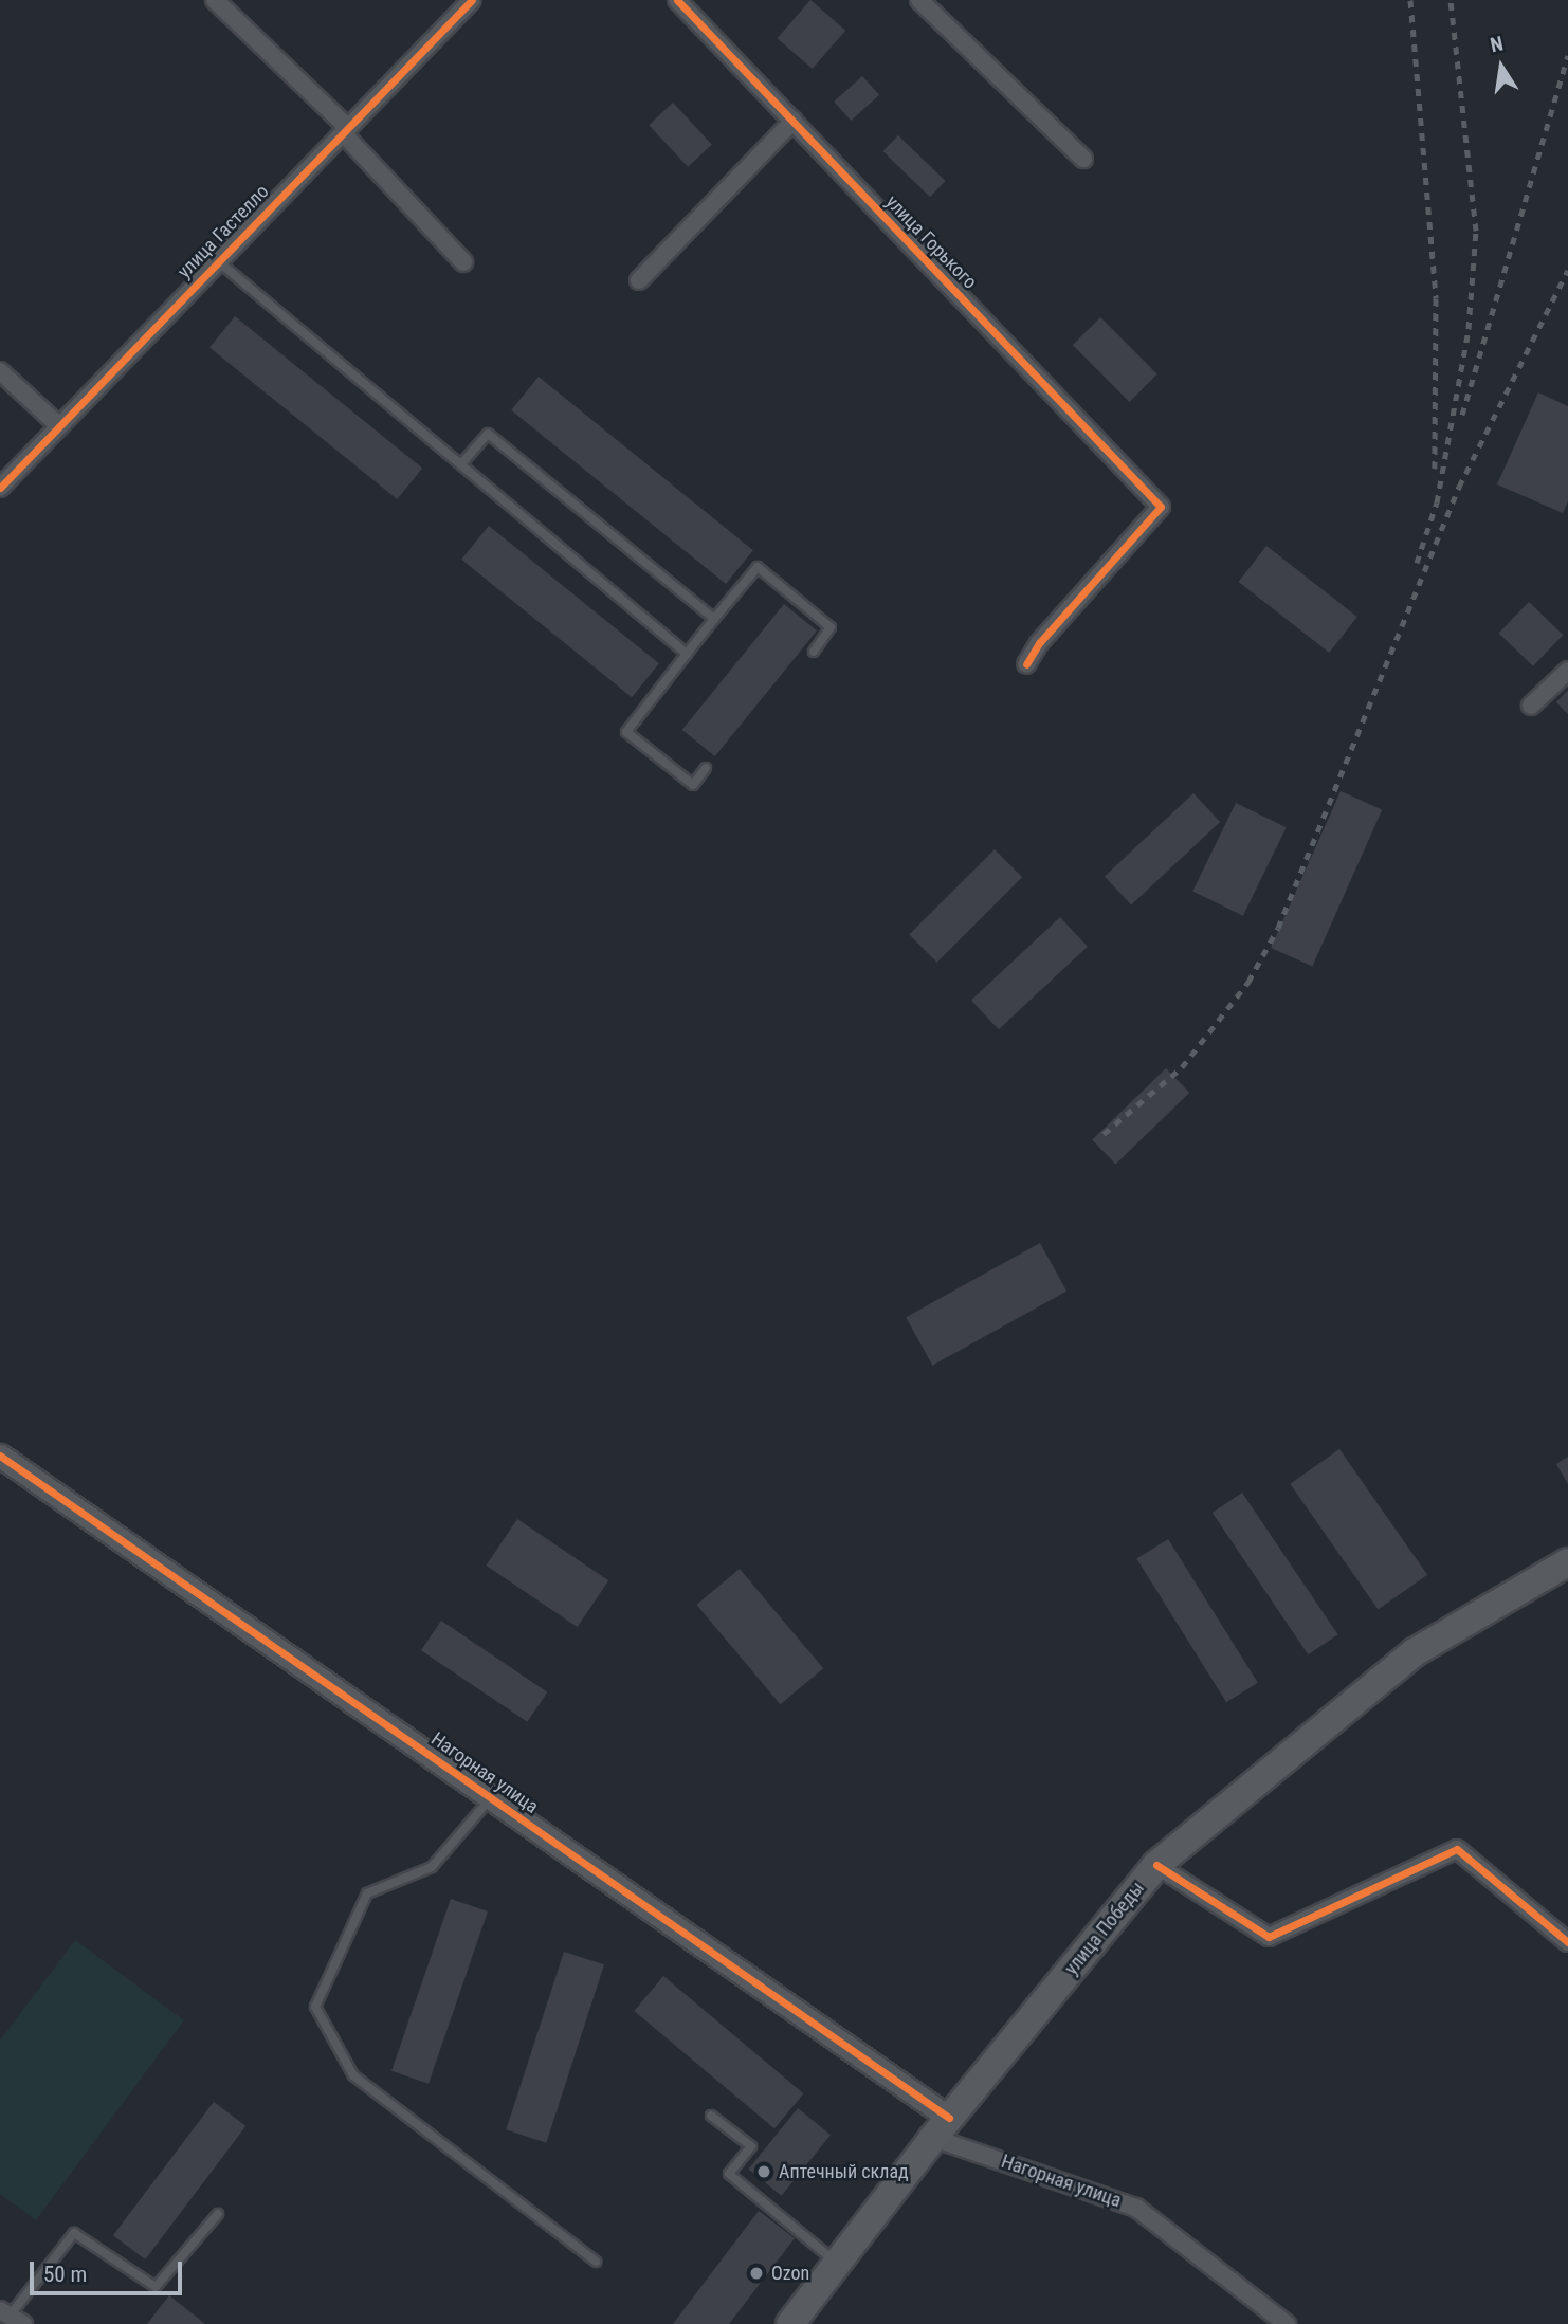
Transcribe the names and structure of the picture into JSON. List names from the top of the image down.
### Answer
{
  "streets": {
    "main road": ["улица Победы"],
    "street": ["улица Гастелло", "улица Горького", "Нагорная улица"]
  },
  "crossings": [
    ["Нагорная улица", "улица Победы"]
  ],
  "places": ["Аптечный склад", "Ozon"],
  "scale_bar": "50 m",
  "north": "top"
}
